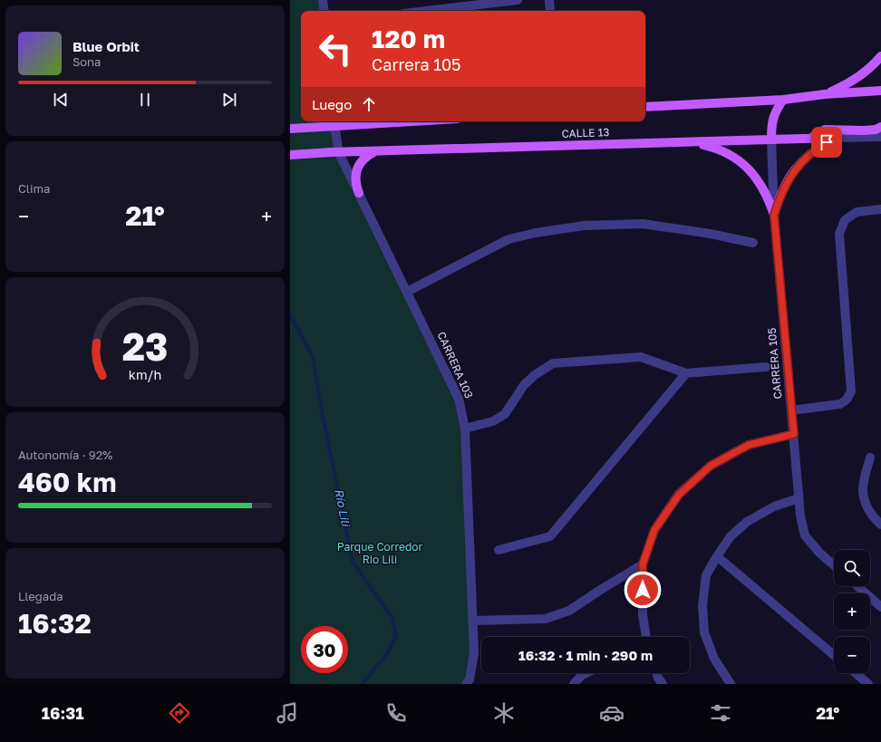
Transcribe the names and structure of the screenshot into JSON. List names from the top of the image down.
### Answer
{
  "streets": {
    "main road": ["CALLE 13"],
    "street": ["CARRERA 105", "CARRERA 103"]
  },
  "crossings": [
    ["CALLE 13", "CARRERA 105"],
    ["CALLE 13", "CARRERA 103"]
  ],
  "water": ["Río Lili"],
  "parks": ["Parque Corredor Rio Lili"],
  "page": {
    "turn": ["120 m", "Carrera 105"],
    "song": ["Blue Orbit", "Sona"],
    "then": "Luego",
    "tile": [
      "Clima",
      ["Autonomía · 92%", "460 km"],
      ["Llegada", "16:32"]
    ],
    "heat": ["−", "21°", "+"],
    "map_buttons": ["+", "−"],
    "limit": "30",
    "trip": "16:32 · 1 min · 290 m",
    "tabs": ["16:31", "21°"],
    "gauge": ["23", "km/h"]
  }
}
